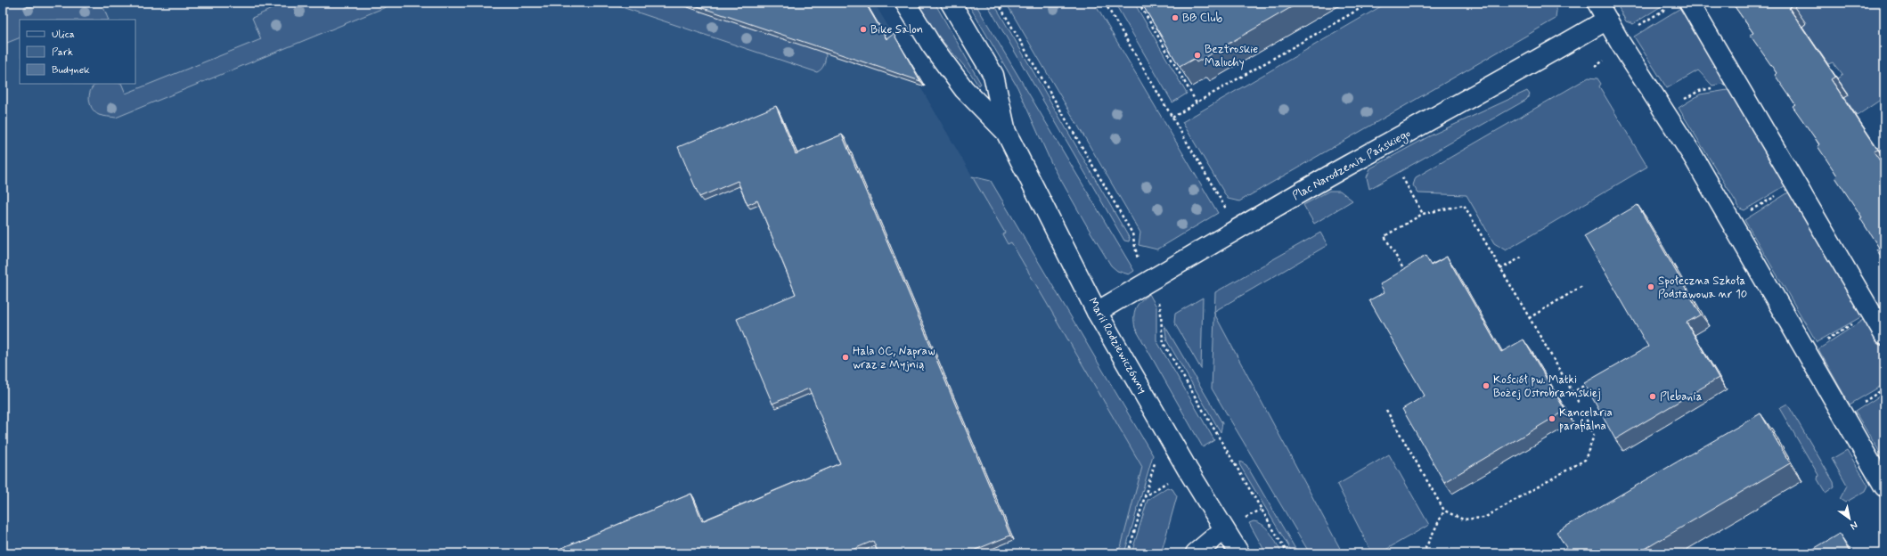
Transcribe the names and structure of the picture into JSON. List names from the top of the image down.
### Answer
{
  "streets": {
    "street": ["Plac Narodzenia Pańskiego", "Marii Rodziewiczówny"]
  },
  "crossings": [
    ["Plac Narodzenia Pańskiego", "Marii Rodziewiczówny"]
  ],
  "places": [
    "BB Club",
    "Bike Salon",
    "Beztroskie Maluchy",
    "Społeczna Szkoła Podstawowa nr 10",
    "Hala OC, Napraw wraz z Myjnią",
    "Kościół pw. Matki Bożej Ostrobramskiej",
    "Plebania",
    "Kancelaria parafialna"
  ],
  "legend": ["Ulica", "Park", "Budynek"],
  "north": "bottom right"
}
